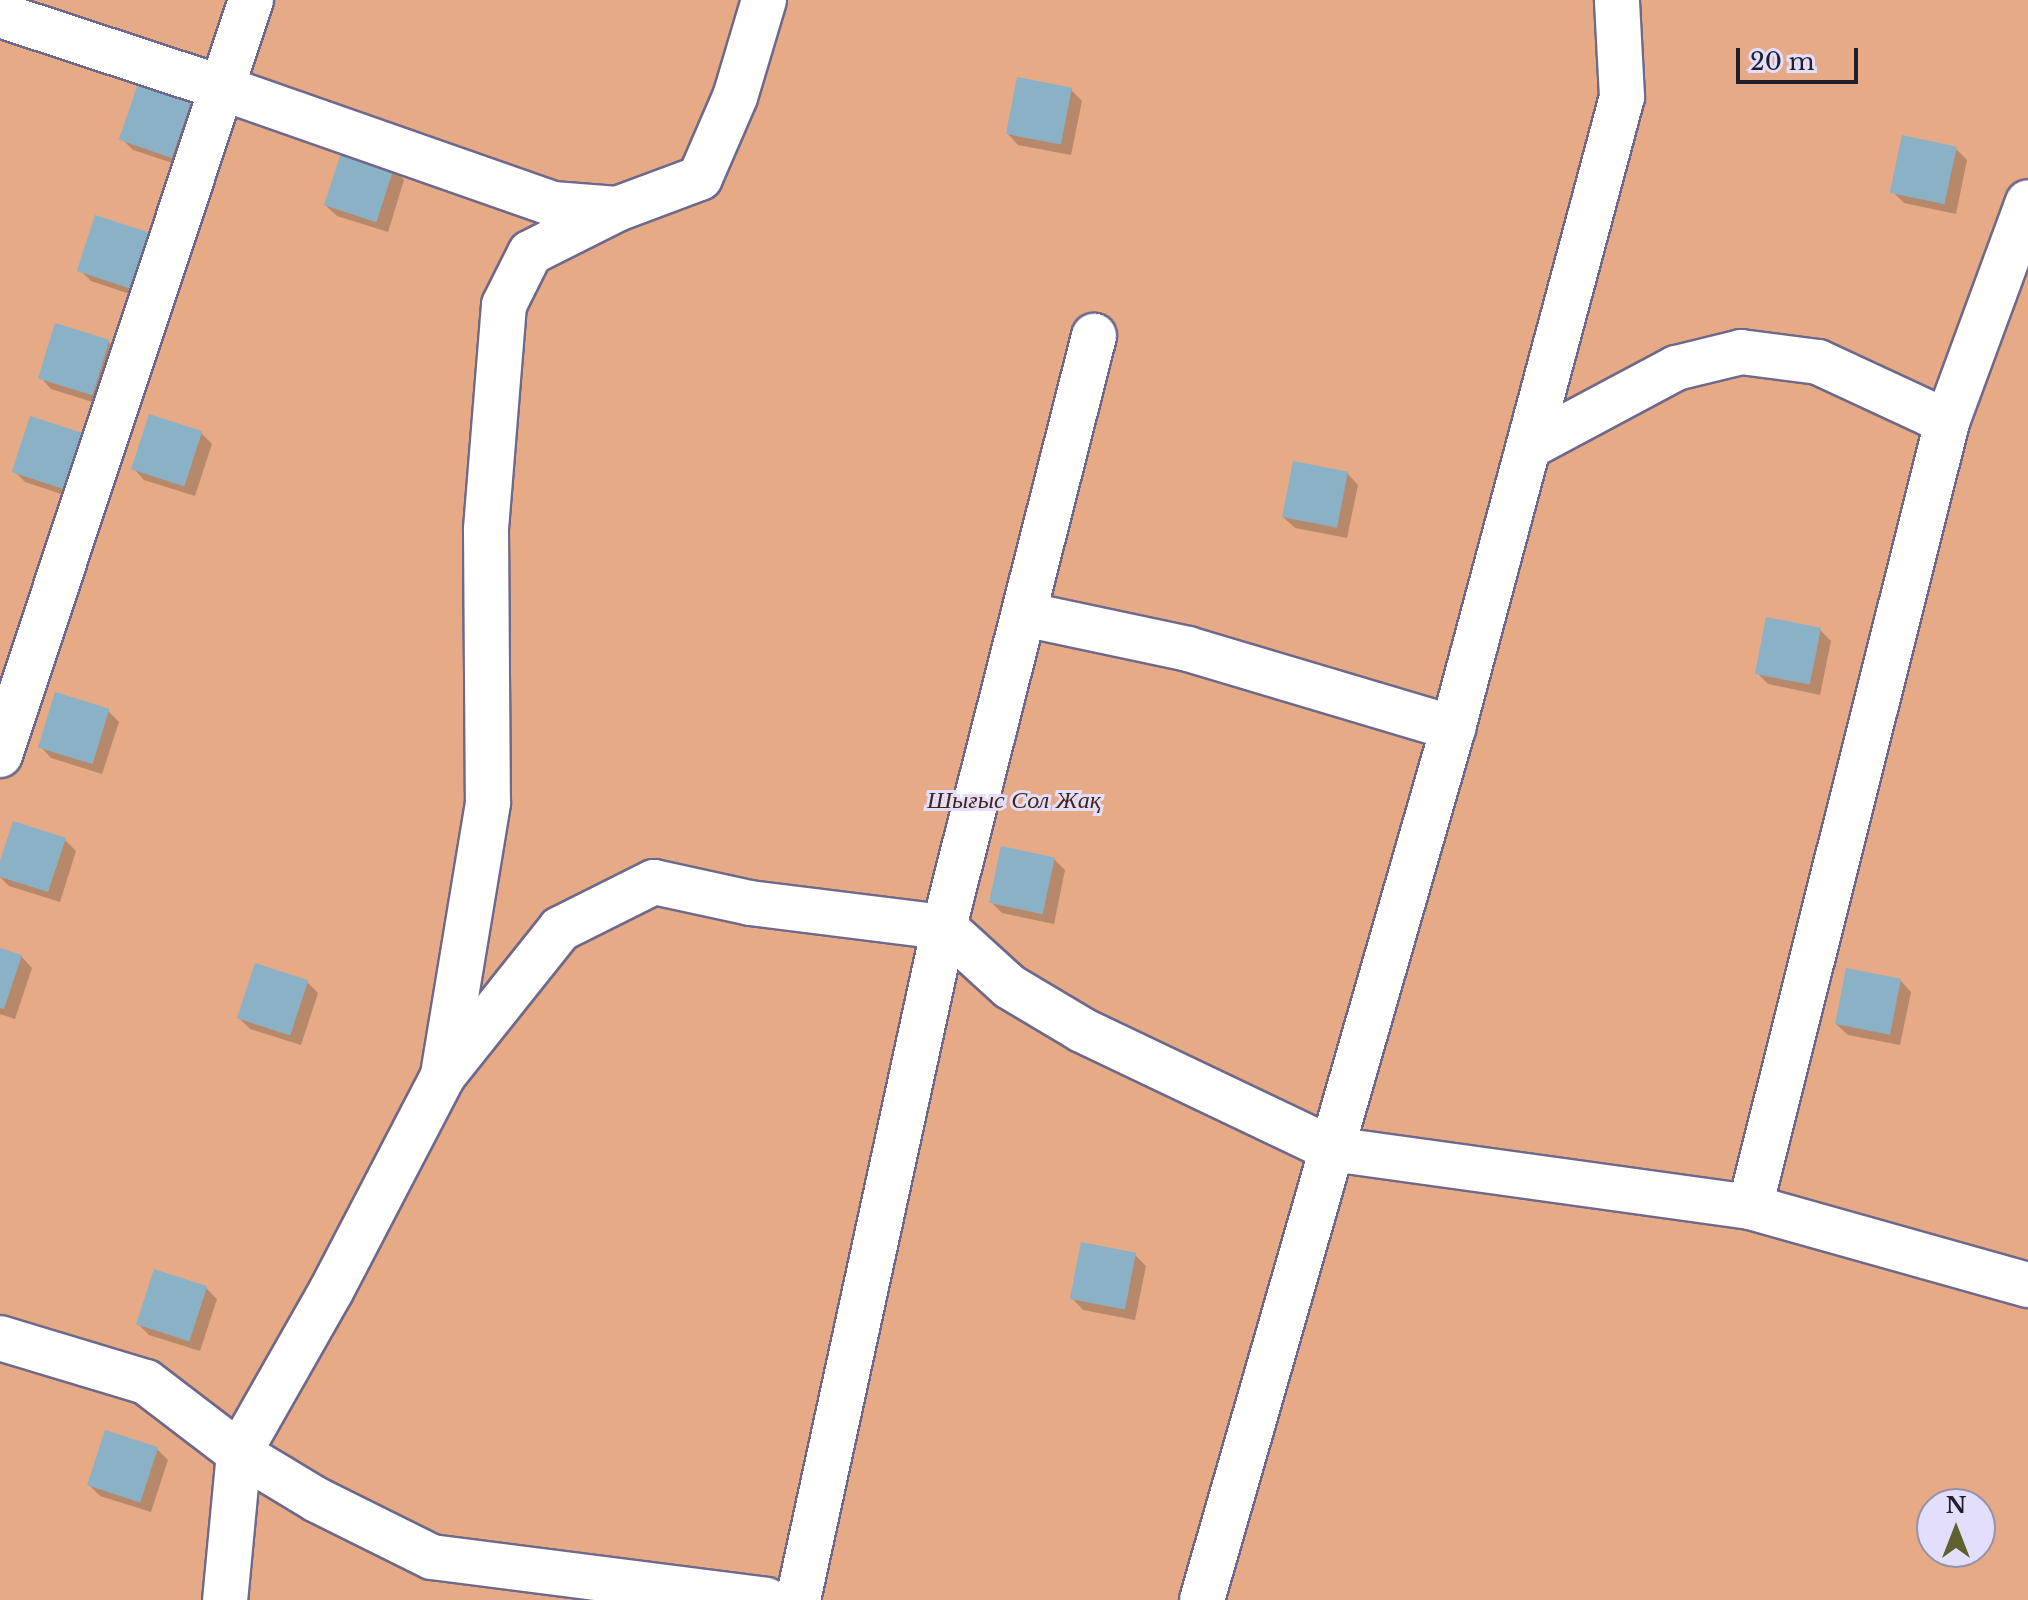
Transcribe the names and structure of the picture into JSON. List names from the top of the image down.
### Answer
{
  "parks": ["Шығыс Сол Жақ"],
  "scale_bar": "20 m",
  "north": "top"
}
